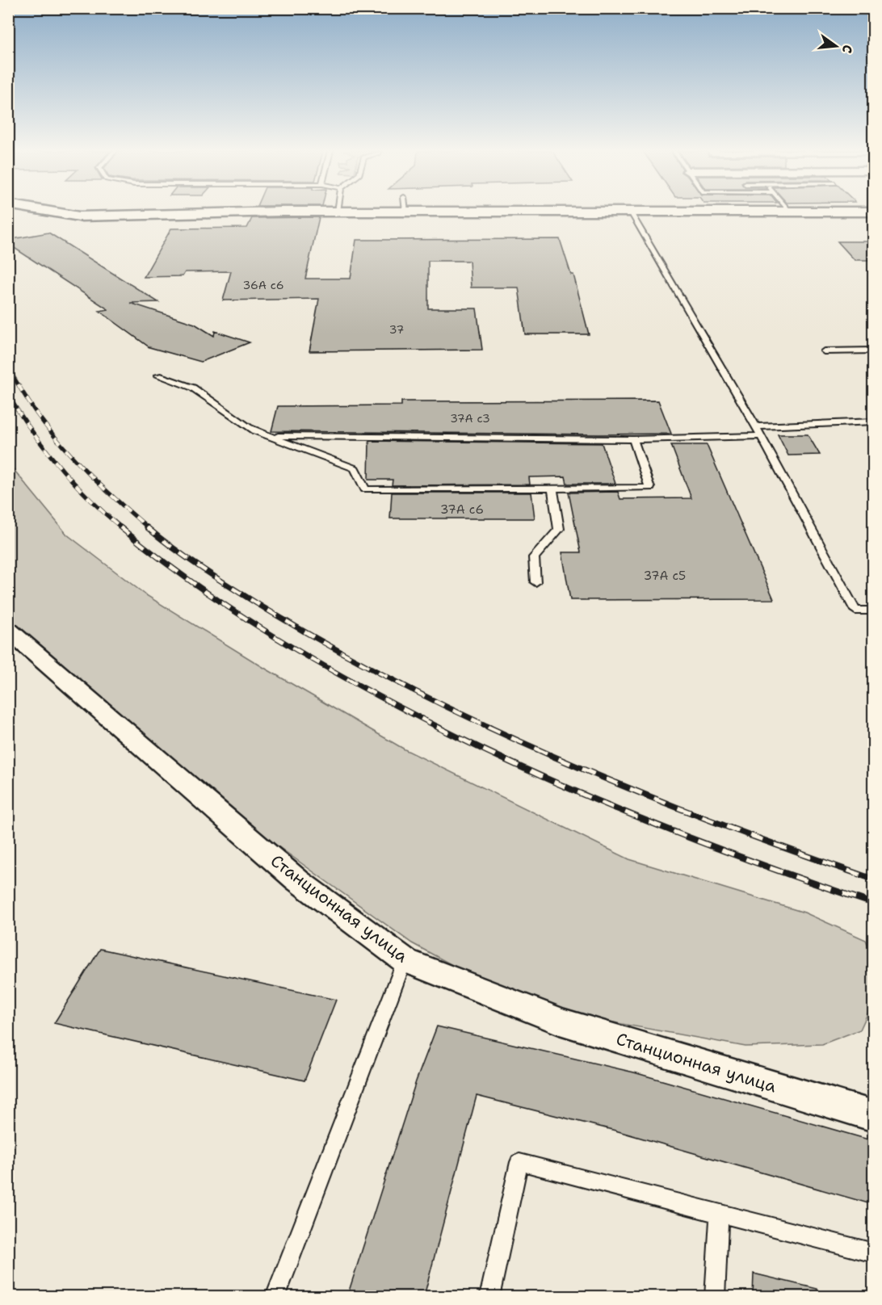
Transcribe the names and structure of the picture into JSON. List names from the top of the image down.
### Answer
{
  "streets": {
    "street": ["Станционная улица"]
  },
  "house_numbers": [
    "36А с6",
    "37",
    "37А с3",
    "37А с6",
    "37А с5"
  ],
  "north": "right"
}
